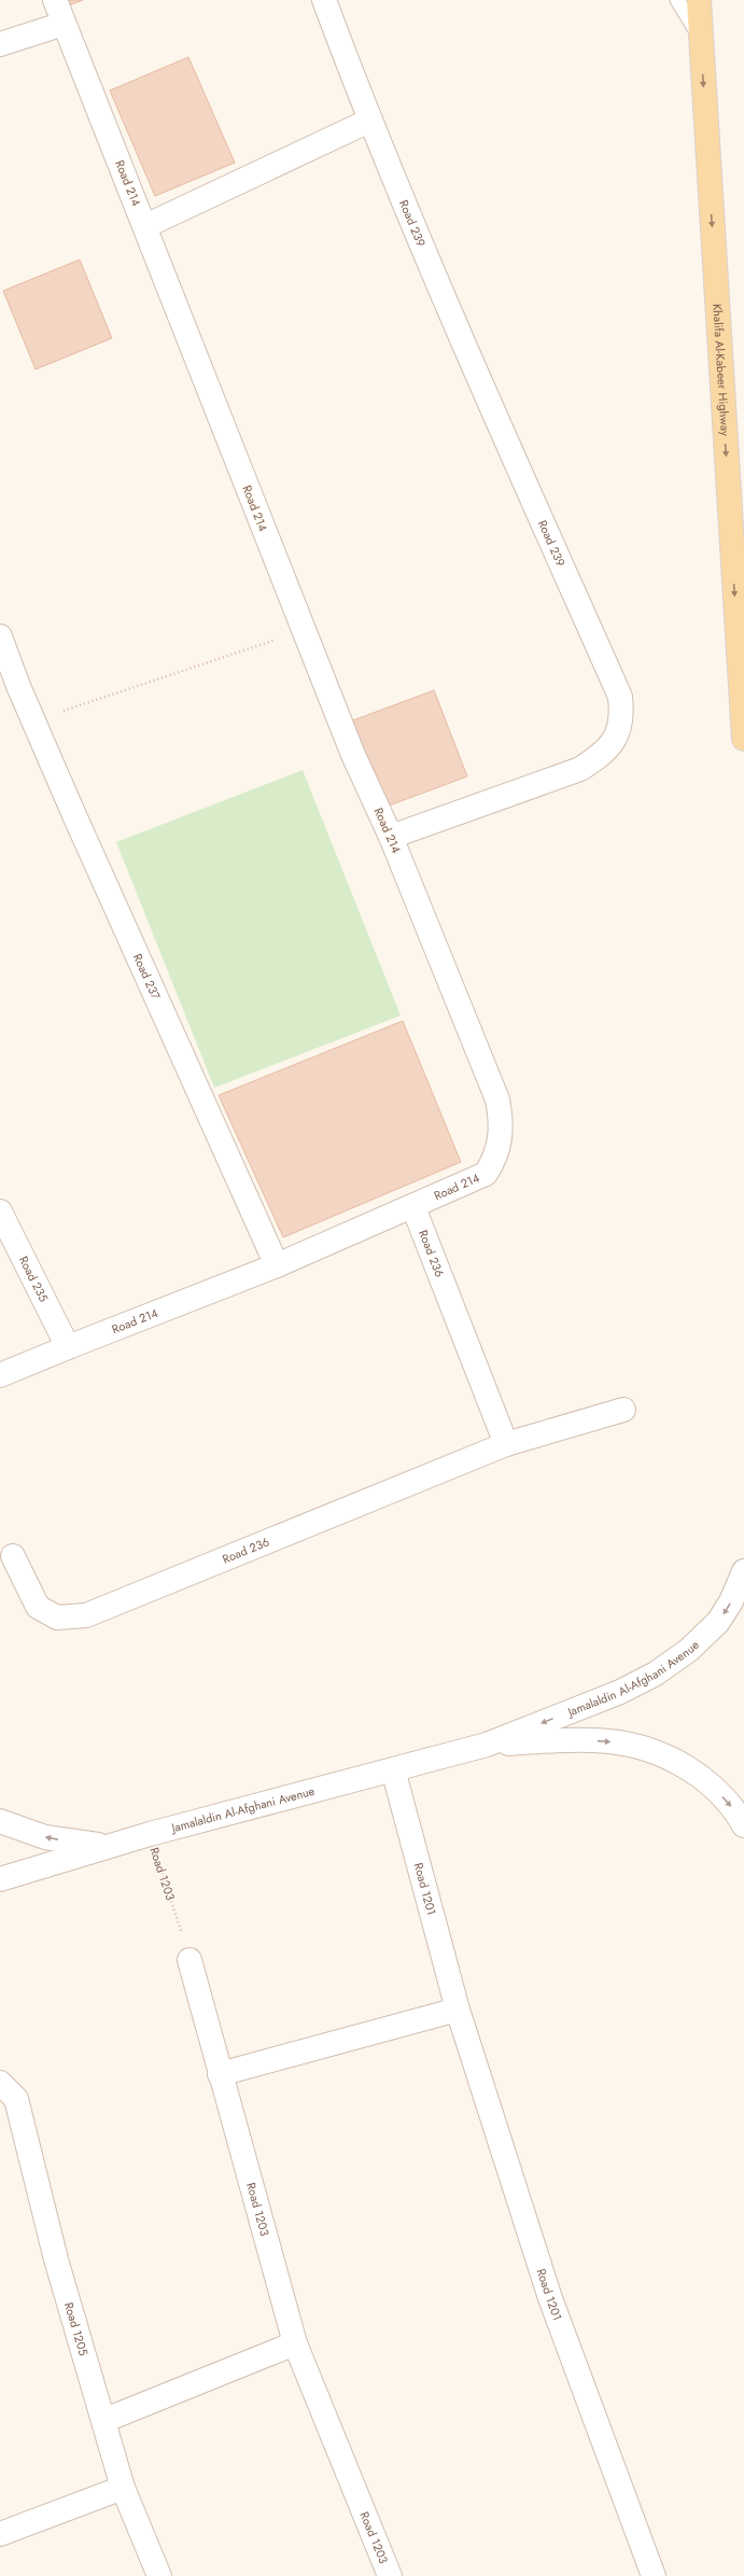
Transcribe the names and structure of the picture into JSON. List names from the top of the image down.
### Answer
{
  "streets": {
    "main road": ["Khalifa Al-Kabeer Highway"],
    "street": [
      "Road 214",
      "Road 239",
      "Road 237",
      "Road 236",
      "Road 235",
      "Jamalaldin Al-Afghani Avenue",
      "Road 1203",
      "Road 1201",
      "Road 1205"
    ]
  },
  "crossings": [
    ["Road 214", "Road 239"],
    ["Road 214", "Road 237"],
    ["Road 214", "Road 236"],
    ["Road 214", "Road 235"],
    ["Jamalaldin Al-Afghani Avenue", "Road 1203"],
    ["Jamalaldin Al-Afghani Avenue", "Road 1201"]
  ],
  "one_way": ["Khalifa Al-Kabeer Highway"]
}
